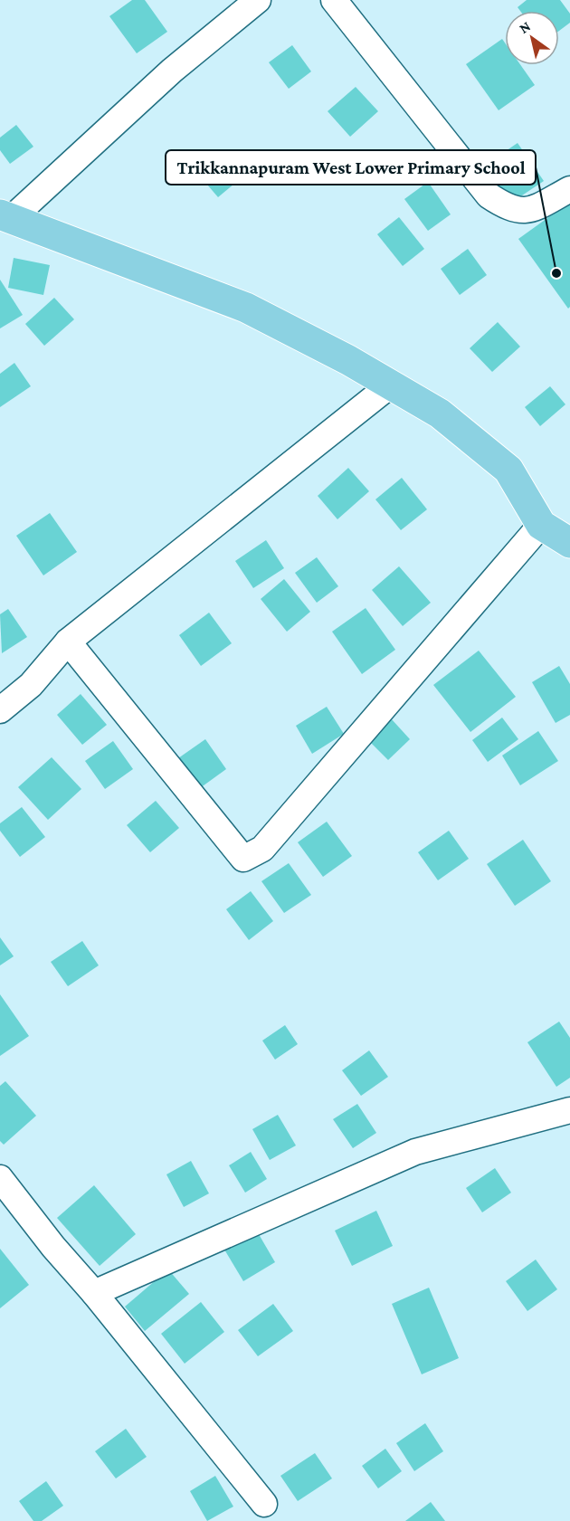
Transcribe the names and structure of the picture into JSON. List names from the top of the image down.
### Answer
{
  "places": ["Trikkannapuram West Lower Primary School"],
  "north": "top left"
}
